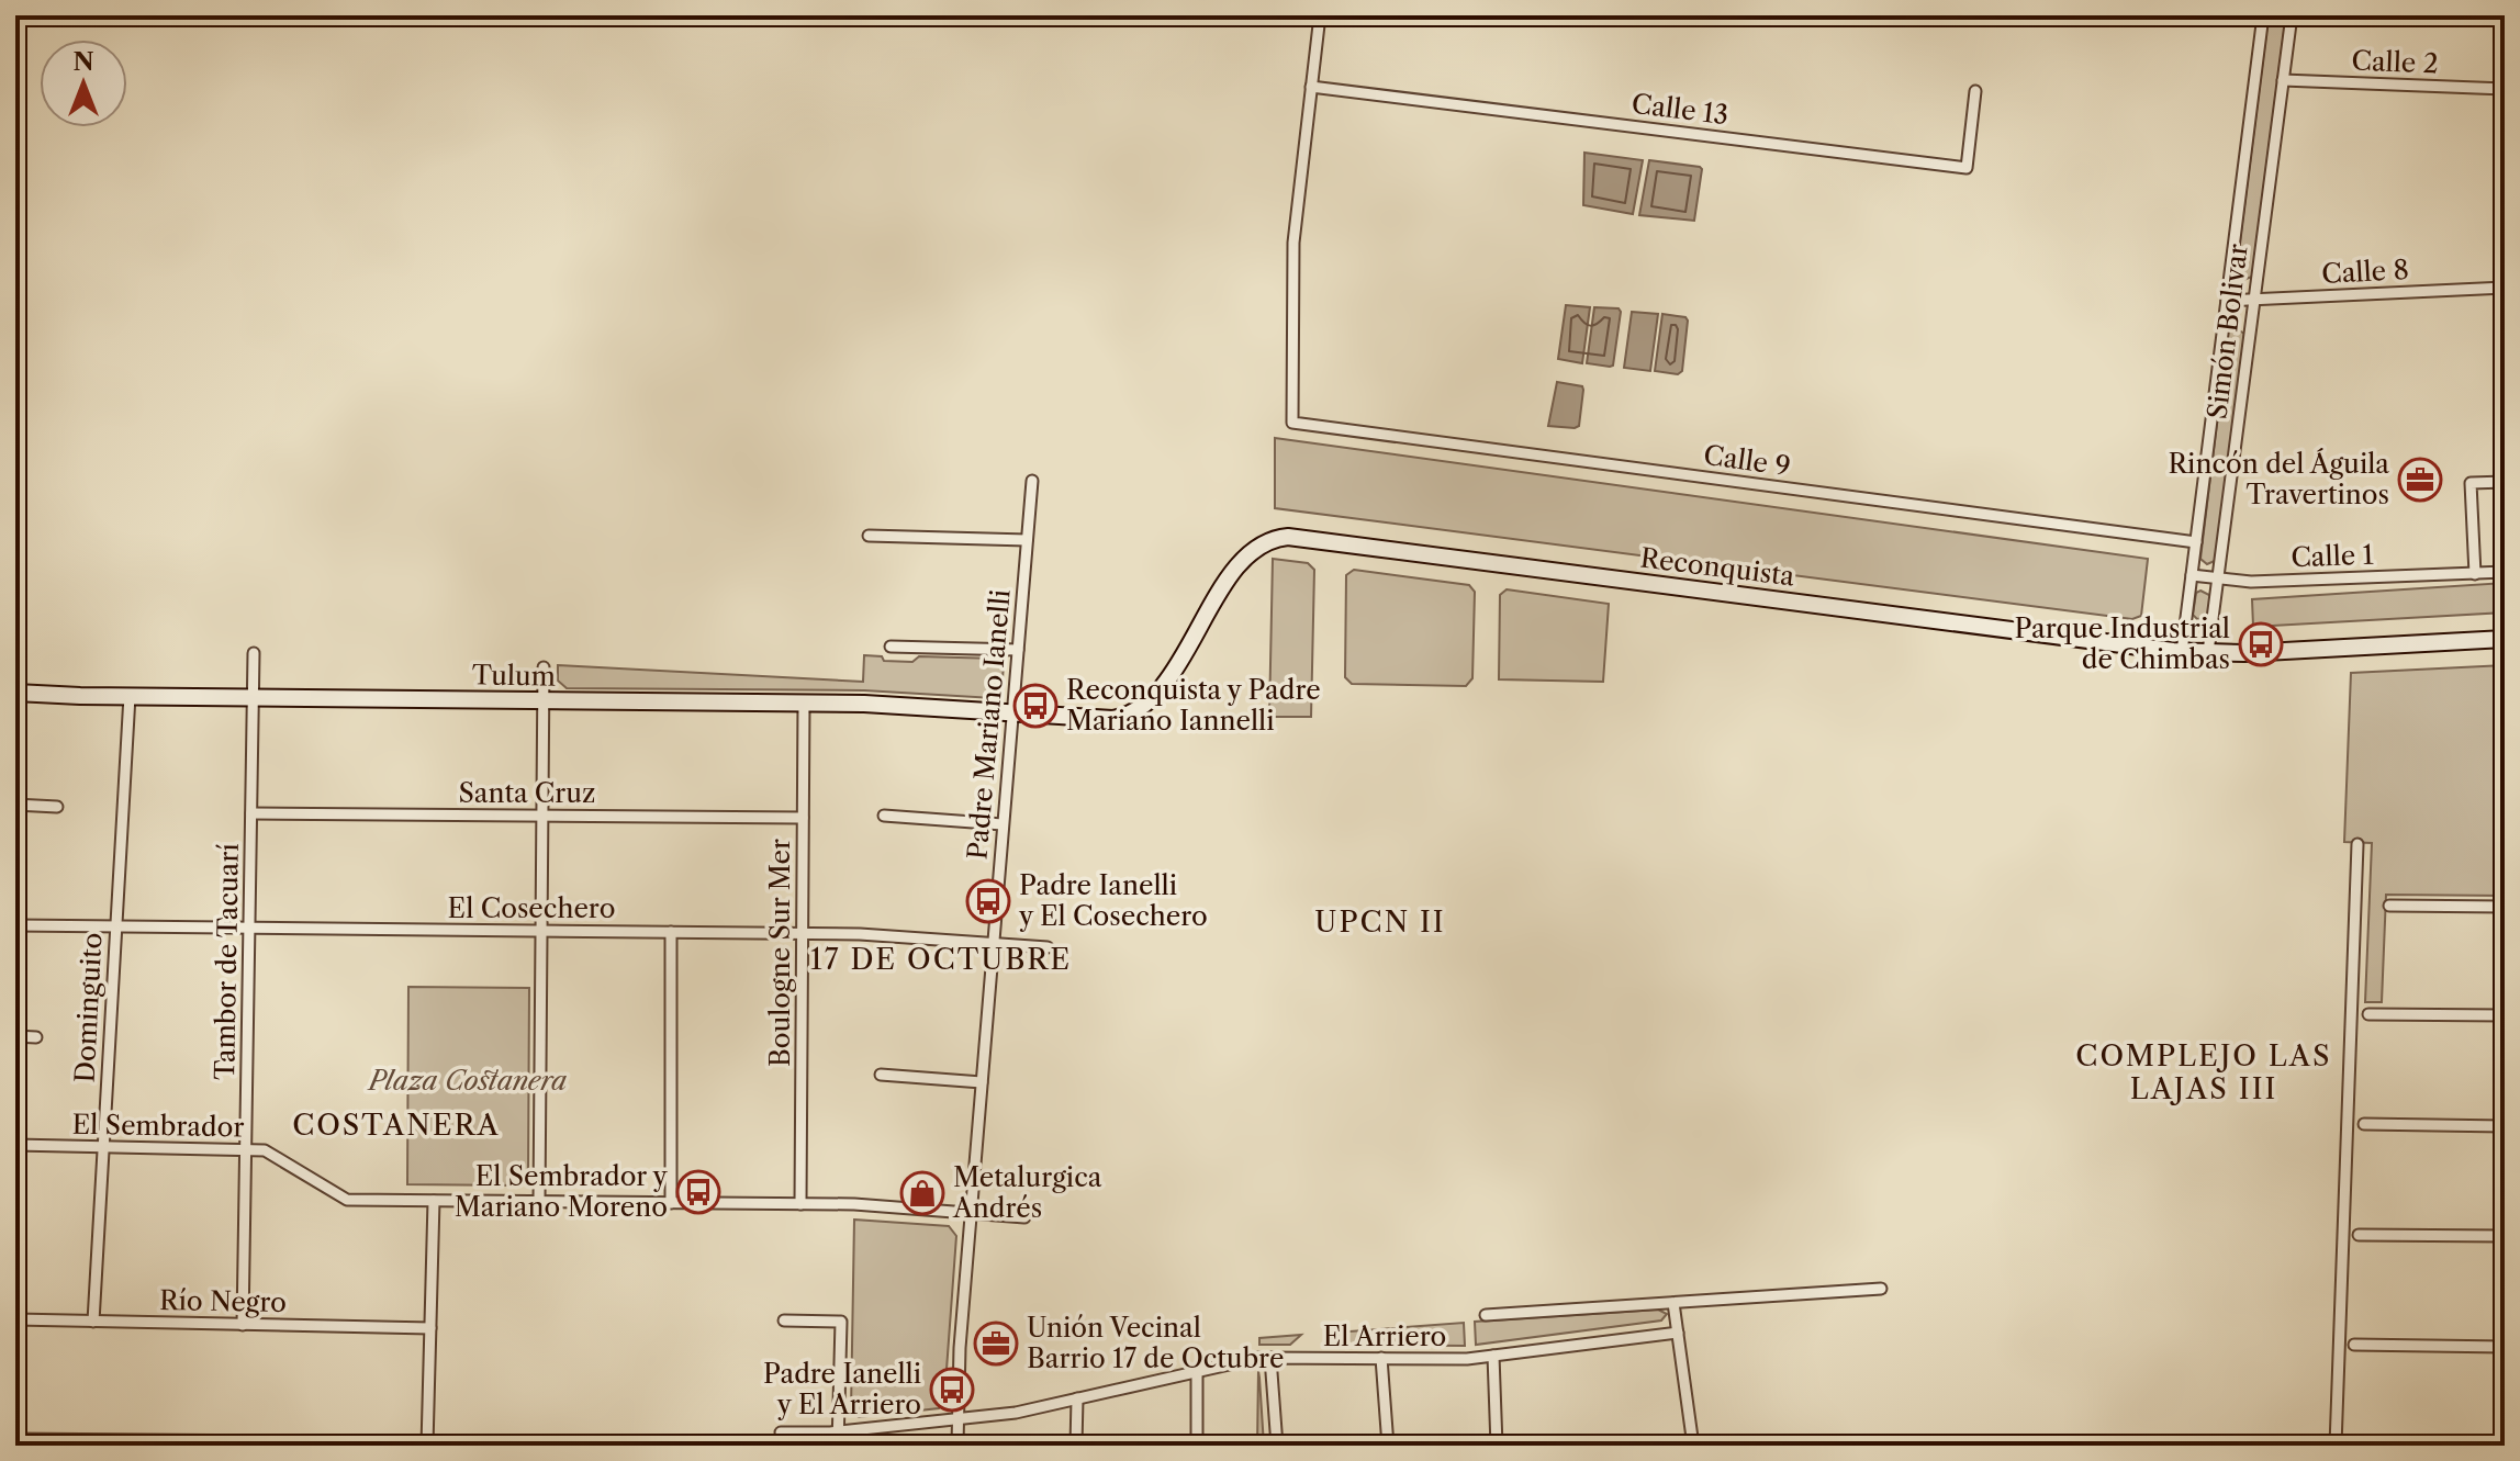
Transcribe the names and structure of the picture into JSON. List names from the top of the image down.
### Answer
{
  "streets": {
    "street": [
      "Calle 2",
      "Calle 13",
      "Calle 8",
      "Simón Bolivar",
      "Calle 9",
      "Calle 1",
      "Reconquista",
      "Tulum",
      "Padre Mariano Ianelli",
      "Santa Cruz",
      "El Cosechero",
      "Boulogne Sur Mer",
      "Tambor de Tacuarí",
      "Dominguito",
      "El Sembrador",
      "Río Negro",
      "El Arriero"
    ]
  },
  "crossings": [
    ["Calle 2", "Simón Bolivar"],
    ["Calle 13", "Calle 9"],
    ["Calle 8", "Simón Bolivar"],
    ["Simón Bolivar", "Calle 9"],
    ["Simón Bolivar", "Calle 1"],
    ["Simón Bolivar", "Reconquista"],
    ["Reconquista", "Tulum"],
    ["Reconquista", "Padre Mariano Ianelli"],
    ["Tulum", "Padre Mariano Ianelli"],
    ["Tulum", "Boulogne Sur Mer"],
    ["Tulum", "Tambor de Tacuarí"],
    ["Tulum", "Dominguito"],
    ["Padre Mariano Ianelli", "El Cosechero"],
    ["Padre Mariano Ianelli", "El Sembrador"],
    ["Padre Mariano Ianelli", "El Arriero"],
    ["Santa Cruz", "Boulogne Sur Mer"],
    ["Santa Cruz", "Tambor de Tacuarí"],
    ["El Cosechero", "Boulogne Sur Mer"],
    ["El Cosechero", "Tambor de Tacuarí"],
    ["El Cosechero", "Dominguito"],
    ["Boulogne Sur Mer", "El Sembrador"],
    ["Tambor de Tacuarí", "El Sembrador"],
    ["Tambor de Tacuarí", "Río Negro"],
    ["Dominguito", "El Sembrador"],
    ["Dominguito", "Río Negro"]
  ],
  "districts": [
    "UPCN II",
    "17 DE OCTUBRE",
    "COMPLEJO LAS LAJAS III",
    "COSTANERA"
  ],
  "parks": ["Plaza Costanera"],
  "places": {
    "office": ["Rincón del Águila Travertinos", "Unión Vecinal Barrio 17 de Octubre"],
    "bus stop": [
      "Parque Industrial de Chimbas",
      "Reconquista y Padre Mariano Iannelli",
      "Padre Ianelli y El Cosechero",
      "El Sembrador y Mariano Moreno",
      "Padre Ianelli y El Arriero"
    ],
    "shop": ["Metalurgica Andrés"]
  },
  "north": "top"
}
